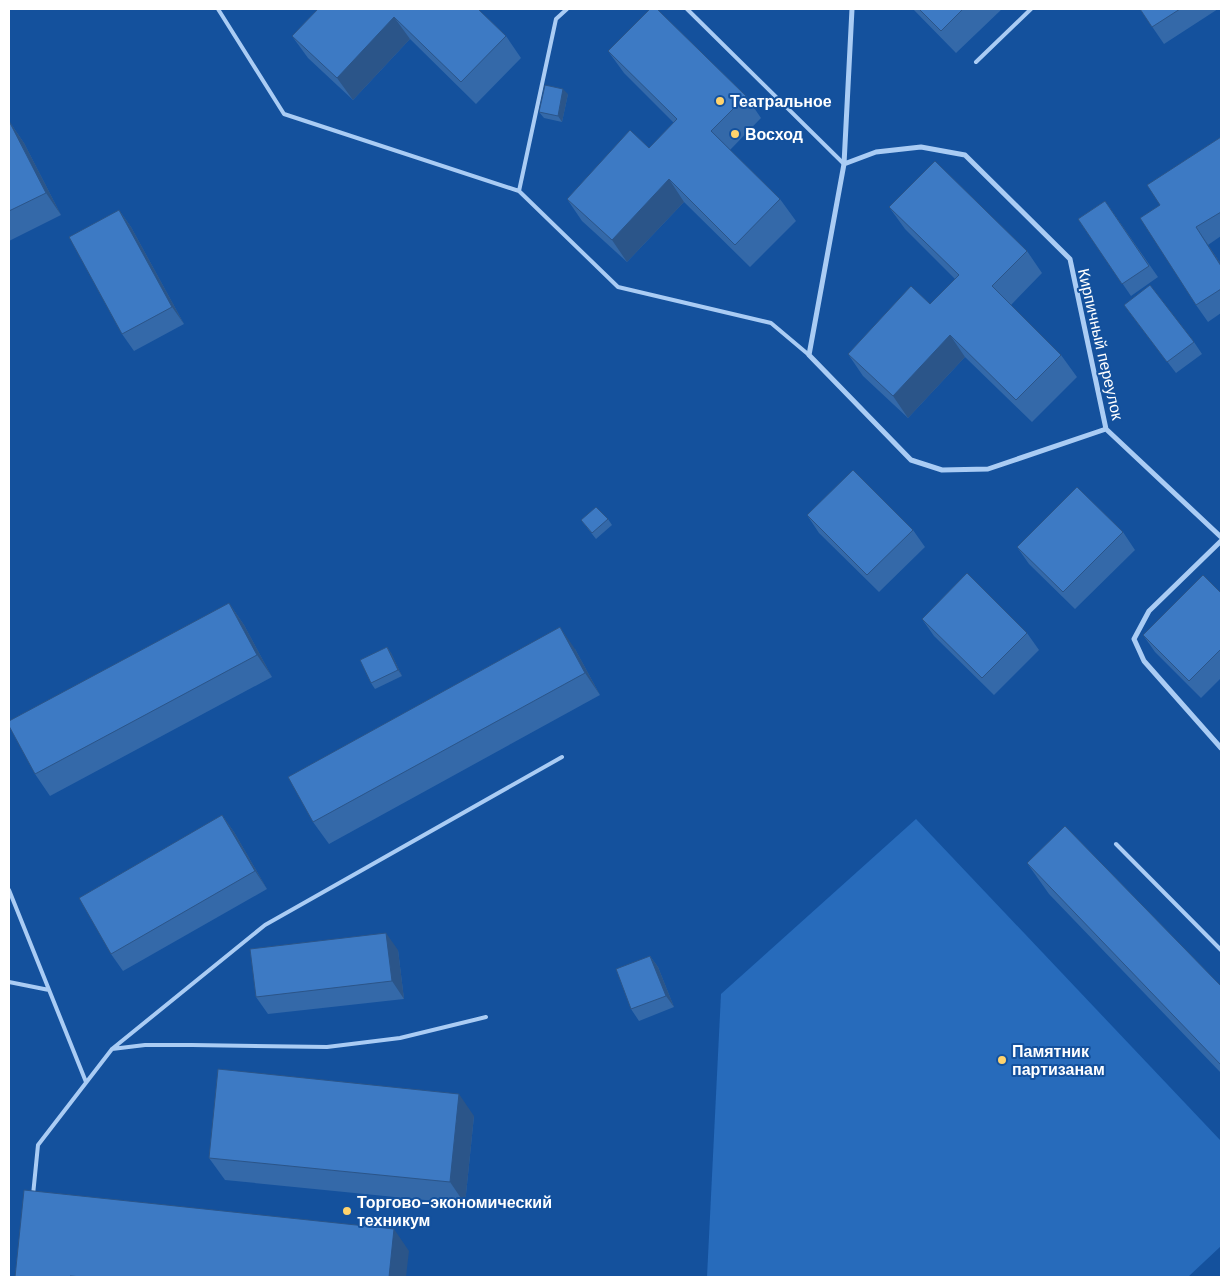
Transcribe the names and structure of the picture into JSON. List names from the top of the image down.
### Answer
{
  "streets": {
    "street": ["Кирпичный переулок"]
  },
  "places": [
    "Театральное",
    "Восход",
    "Памятник партизанам",
    "Торгово-экономический техникум"
  ]
}
